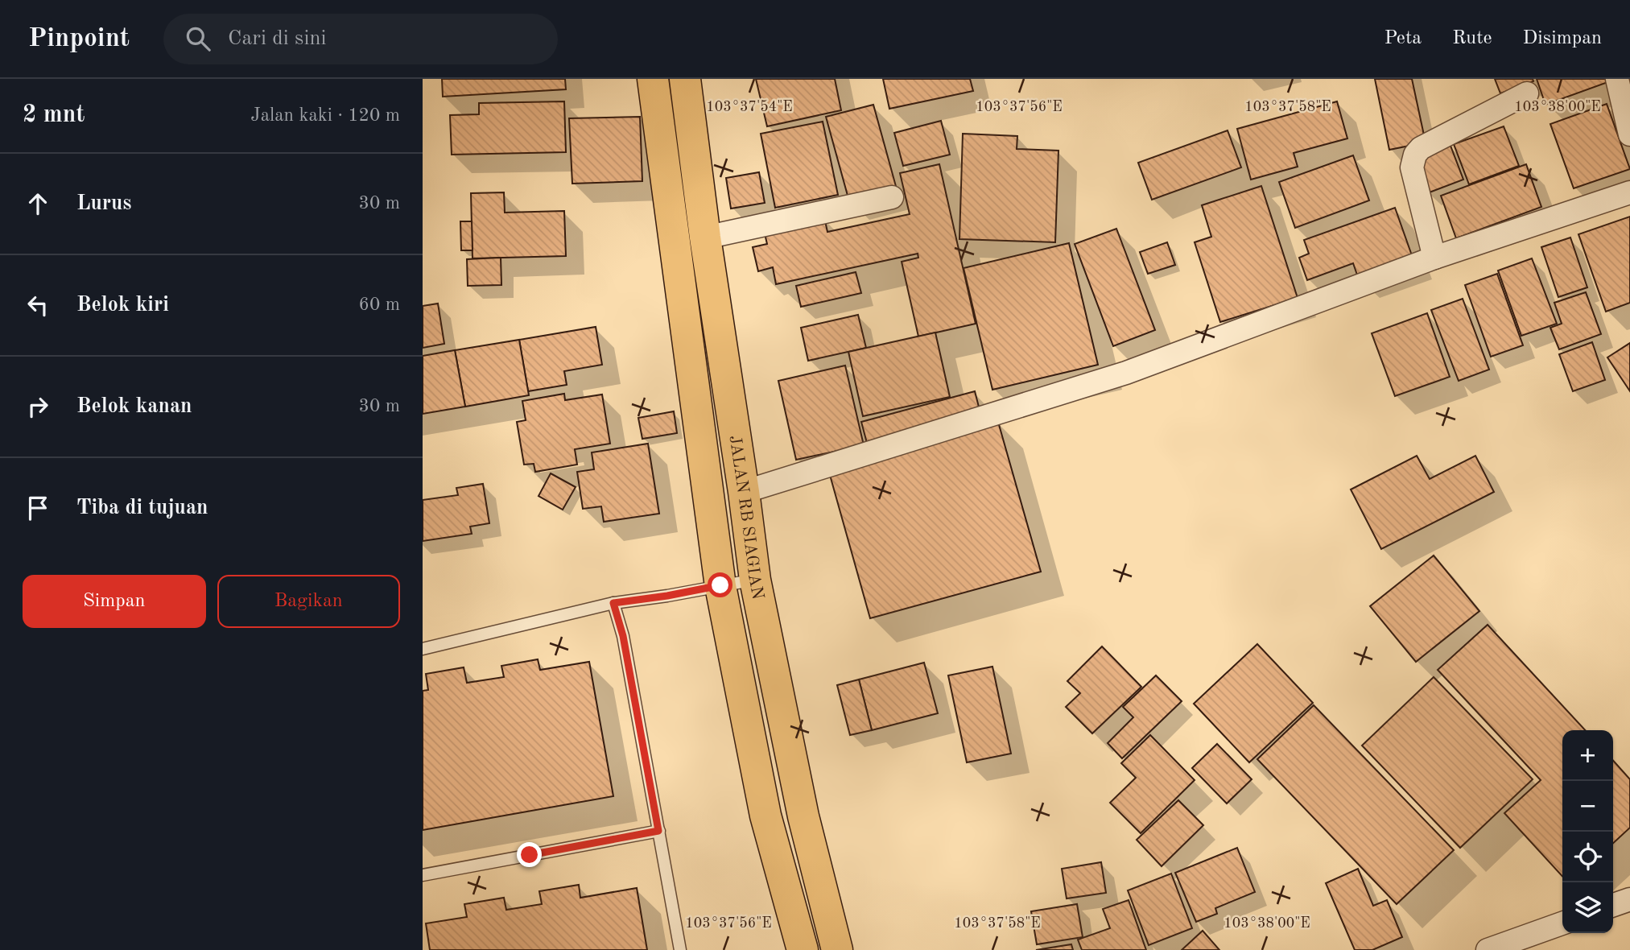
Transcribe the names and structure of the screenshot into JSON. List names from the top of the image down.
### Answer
{
  "streets": {
    "highway": ["JALAN RB SIAGIAN"]
  },
  "page": {
    "header": "Pinpoint",
    "search": "Cari di sini",
    "nav": ["Peta", "Rute", "Disimpan"],
    "heading": ["2 mnt", "Jalan kaki · 120 m"],
    "list": [
      ["Lurus", "30 m"],
      ["Belok kiri", "60 m"],
      ["Belok kanan", "30 m"],
      "Tiba di tujuan"
    ],
    "buttons": ["Simpan", "Bagikan"],
    "map_buttons": ["+", "−"]
  },
  "coordinates": [
    "103°37'54\"E",
    "103°37'56\"E",
    "103°37'58\"E",
    "103°38'00\"E"
  ]
}
